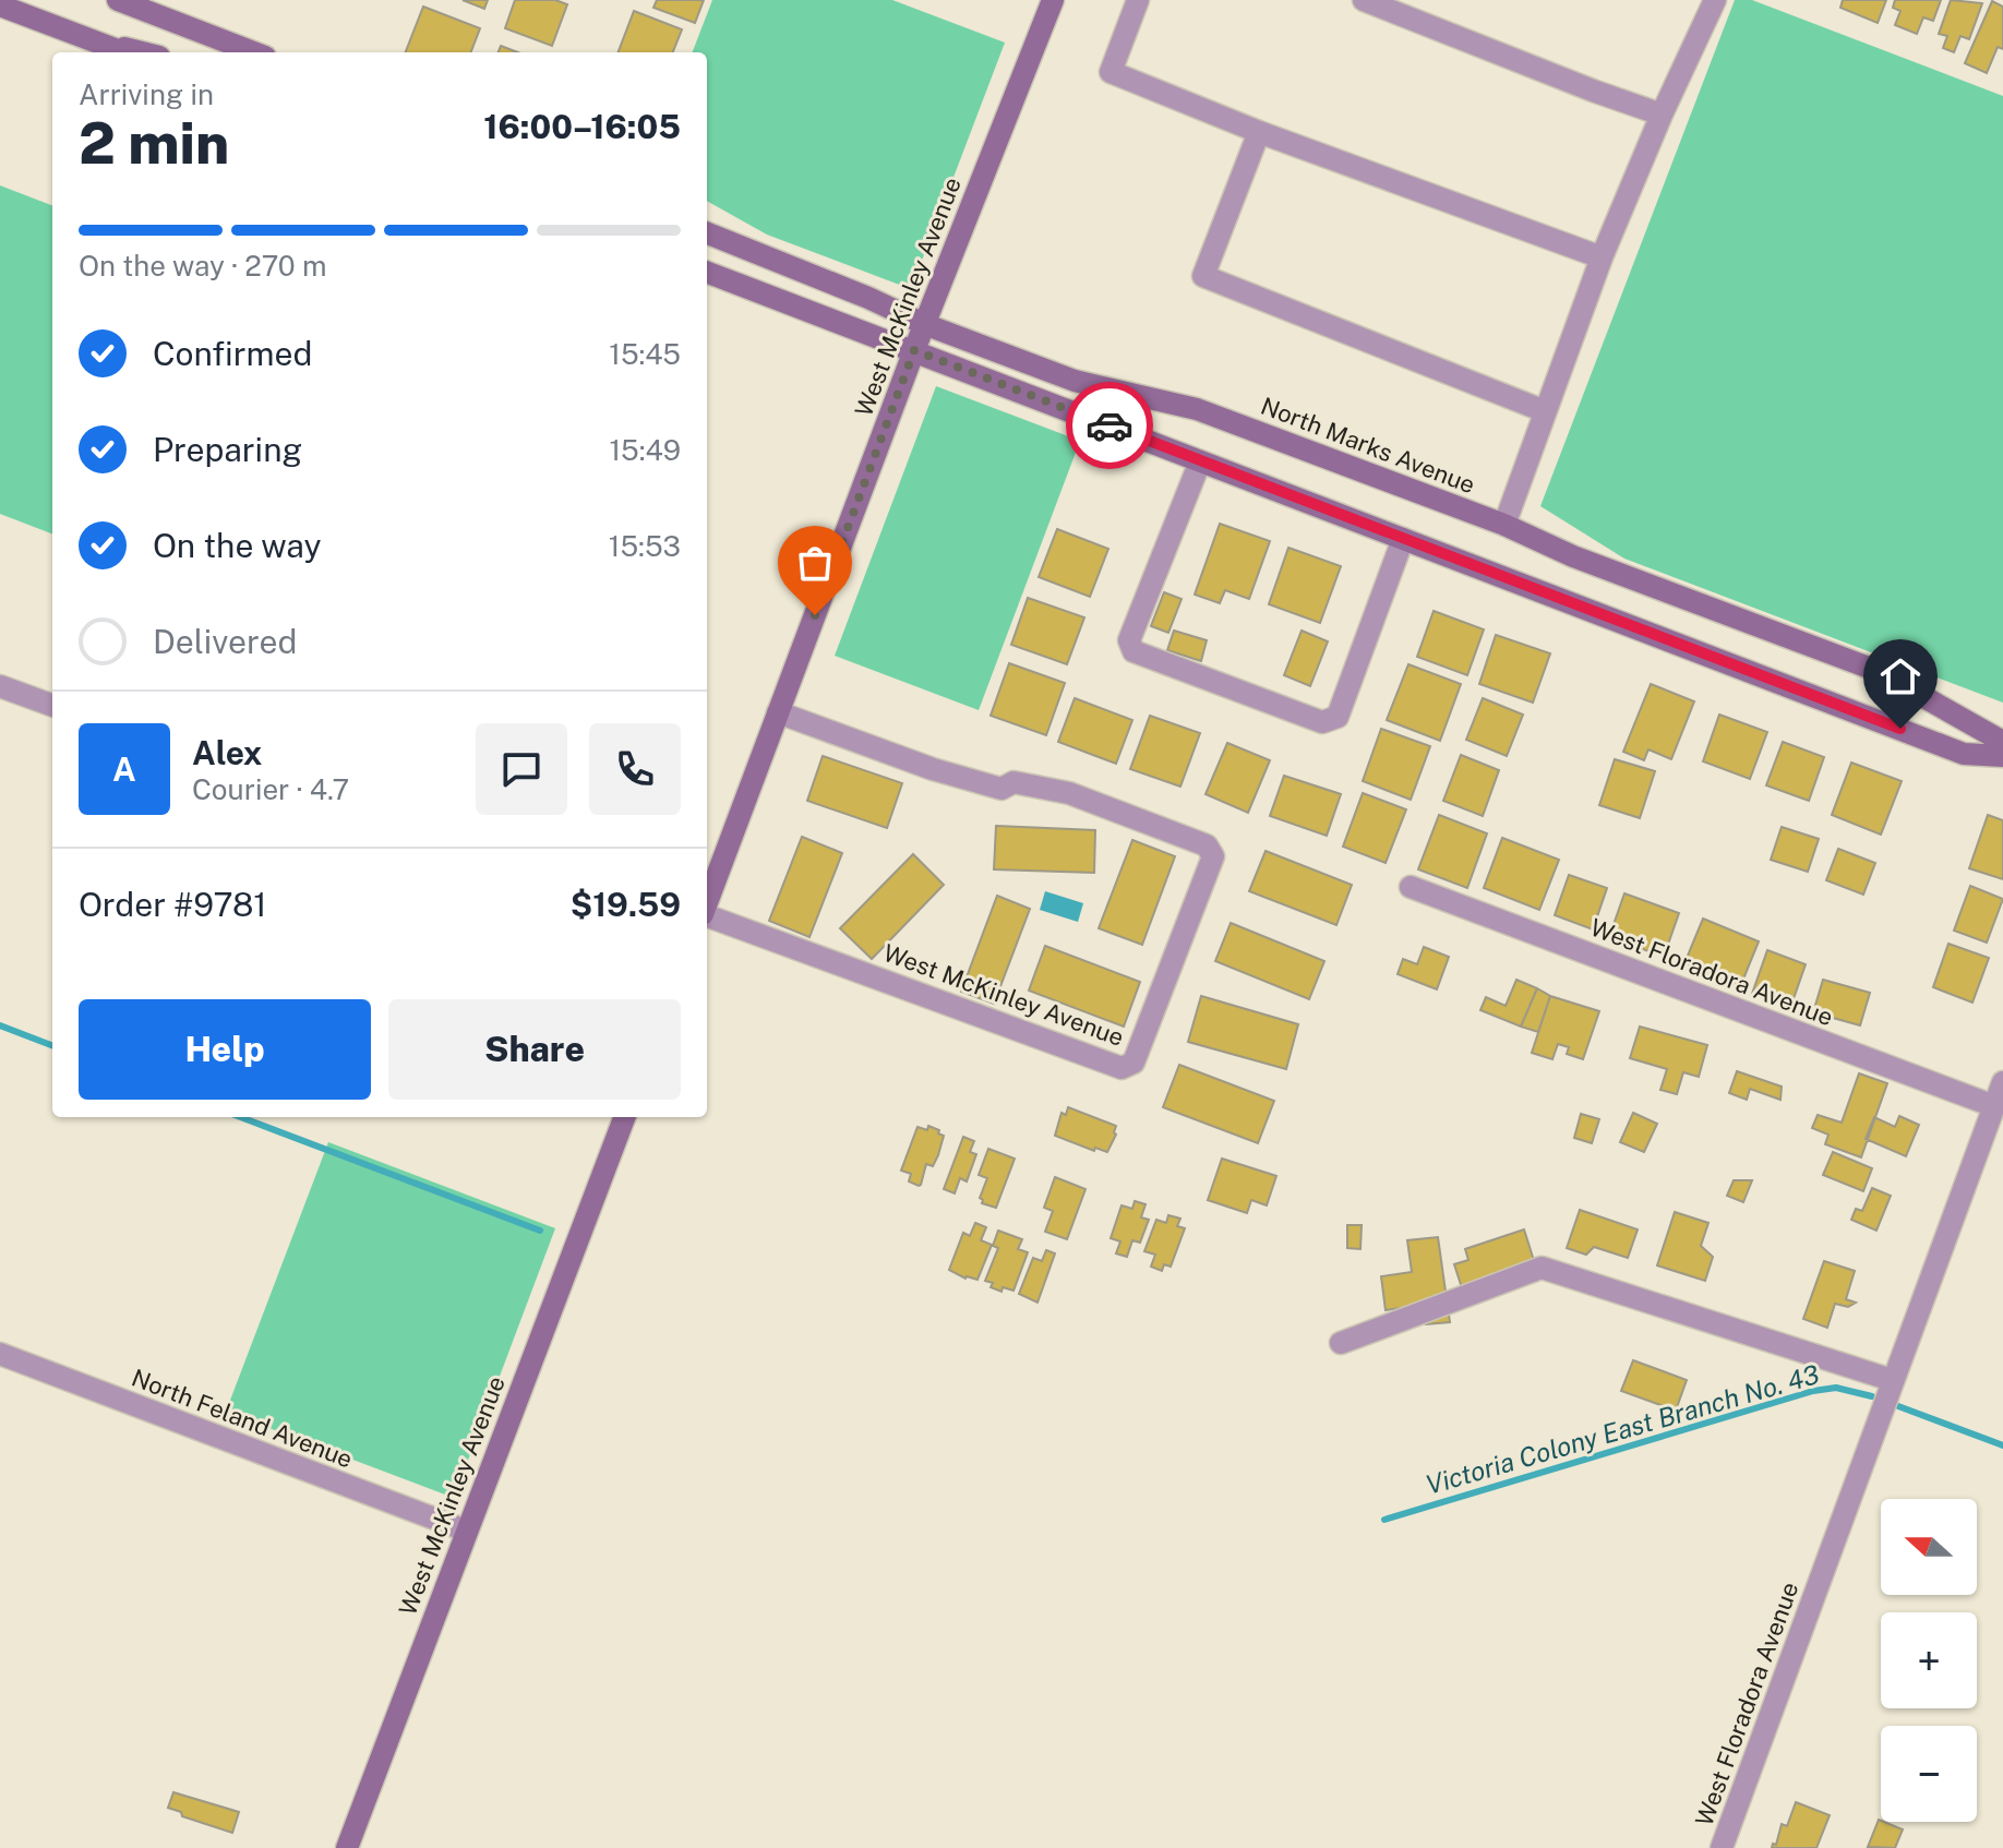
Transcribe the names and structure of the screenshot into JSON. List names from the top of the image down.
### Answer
{
  "streets": {
    "main road": ["West McKinley Avenue", "North Marks Avenue"],
    "street": ["West Floradora Avenue", "North Feland Avenue"]
  },
  "crossings": [
    ["West McKinley Avenue", "North Marks Avenue"],
    ["West McKinley Avenue", "North Feland Avenue"]
  ],
  "water": ["Victoria Colony East Branch No. 43"],
  "north": "left",
  "page": {
    "heading": ["2 min", "Arriving in", "16:00–16:05"],
    "panel": [
      "Alex",
      "Courier · 4.7",
      "Order #9781",
      "$19.59"
    ],
    "bar": "On the way · 270 m",
    "list": [
      ["Confirmed", "15:45"],
      ["Preparing", "15:49"],
      ["On the way", "15:53"],
      "Delivered"
    ],
    "round": "A",
    "buttons": ["Help", "Share"],
    "map_buttons": ["+", "−"]
  }
}
